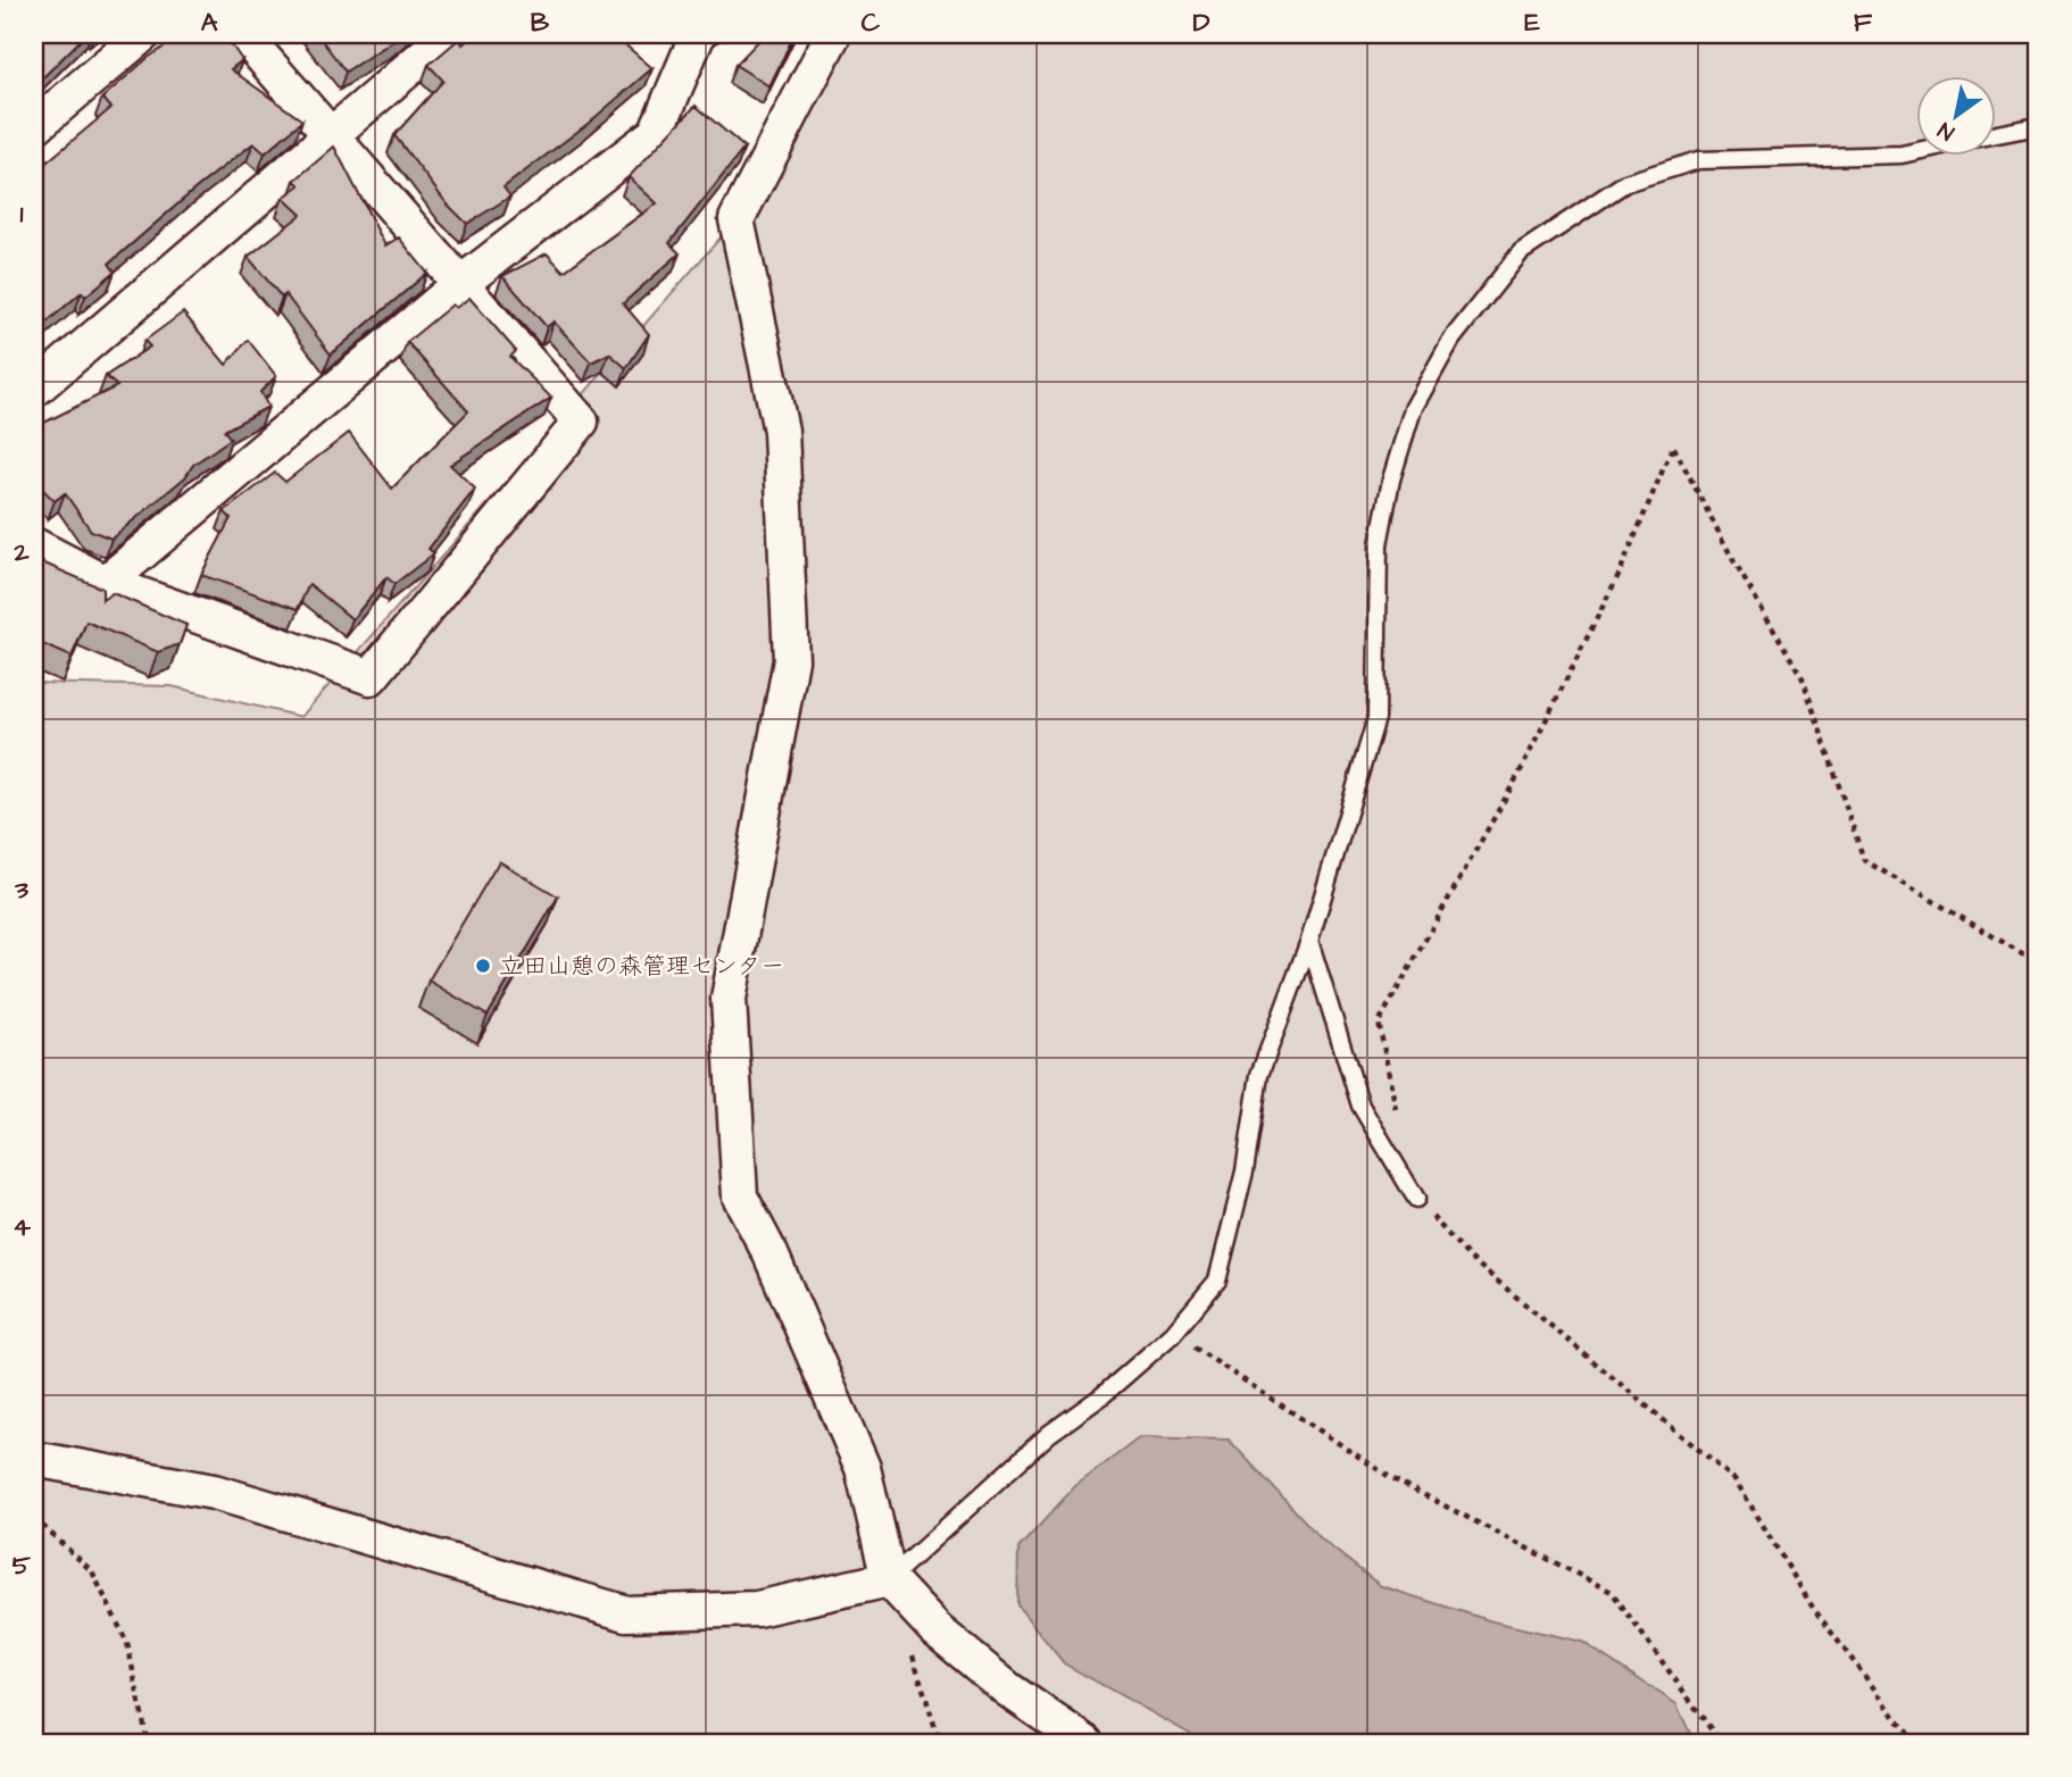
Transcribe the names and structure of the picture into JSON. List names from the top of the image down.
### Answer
{
  "places": ["立田山憩の森管理センター"],
  "north": "bottom left",
  "grid": {
    "columns": [
      "A",
      "B",
      "C",
      "D",
      "E",
      "F"
    ],
    "rows": [
      "1",
      "2",
      "3",
      "4",
      "5"
    ]
  }
}
